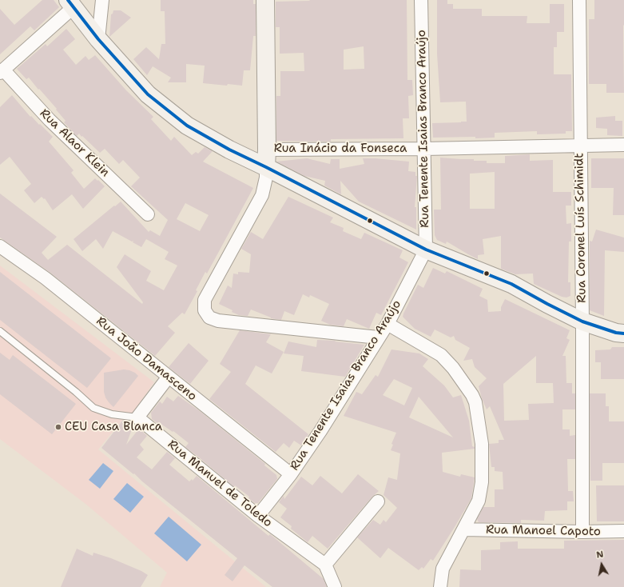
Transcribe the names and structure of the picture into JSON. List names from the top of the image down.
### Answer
{
  "streets": {
    "street": [
      "Rua Tenente Isaias Branco Araújo",
      "Rua Alaor Klein",
      "Rua Inácio da Fonseca",
      "Rua Coronel Luís Schimidt",
      "Rua João Damasceno",
      "Rua Manuel de Toledo",
      "Rua Manoel Capoto"
    ]
  },
  "crossings": [
    ["Rua Tenente Isaias Branco Araújo", "Rua Inácio da Fonseca"],
    ["Rua Tenente Isaias Branco Araújo", "Rua João Damasceno"],
    ["Rua Tenente Isaias Branco Araújo", "Rua Manuel de Toledo"],
    ["Rua Inácio da Fonseca", "Rua Coronel Luís Schimidt"],
    ["Rua Coronel Luís Schimidt", "Rua Manoel Capoto"]
  ],
  "places": ["CEU Casa Blanca"],
  "north": "top"
}
